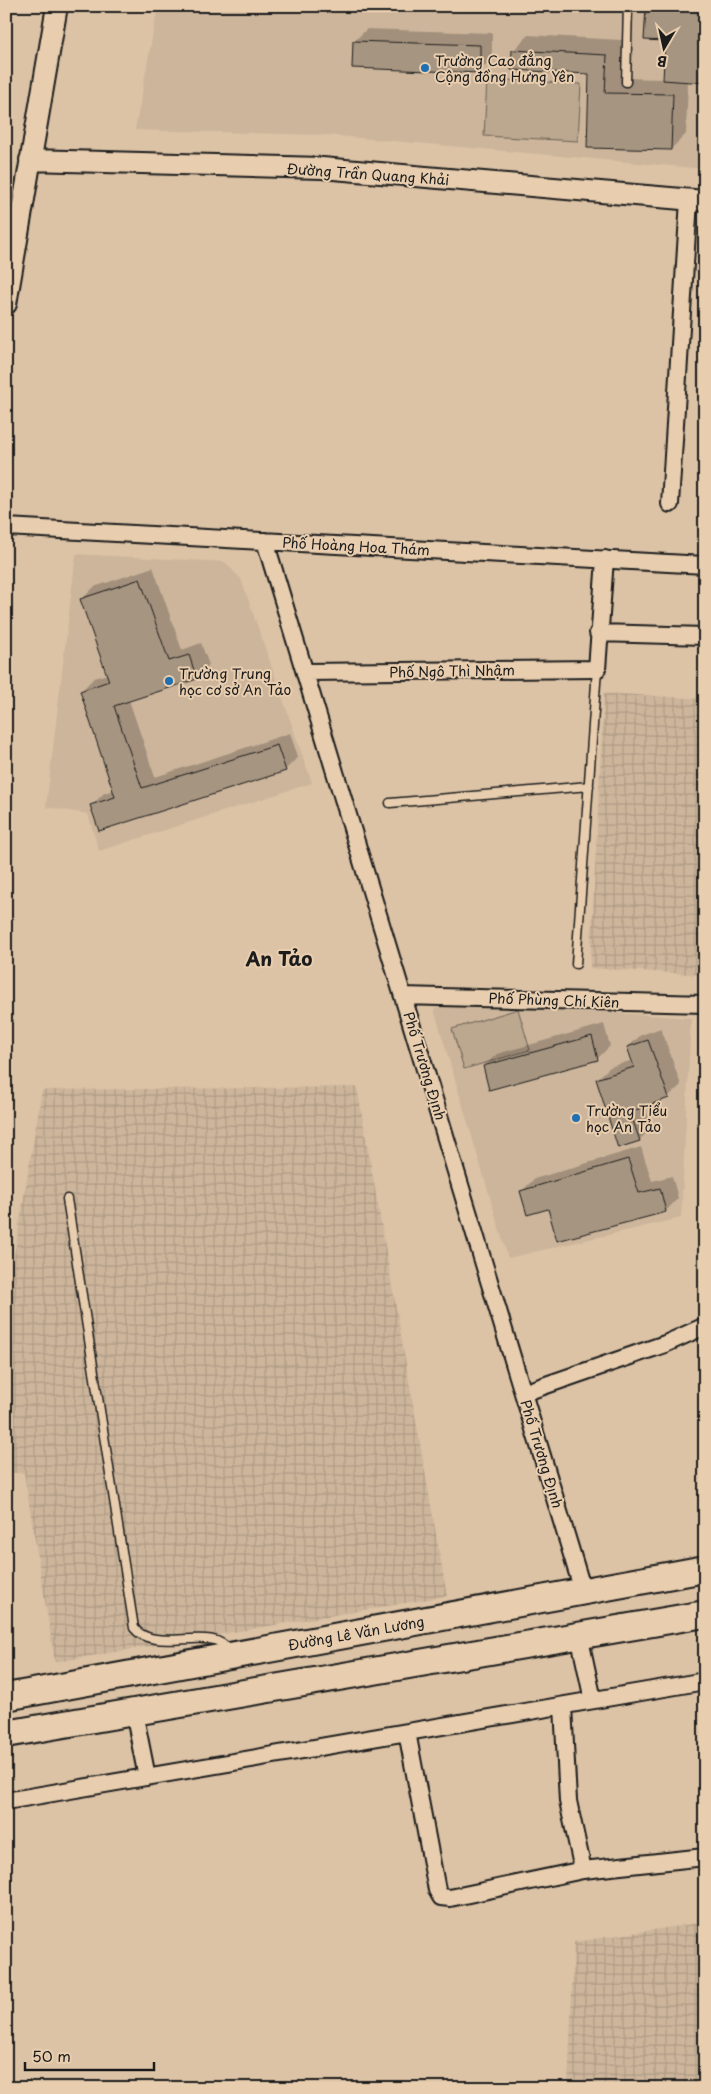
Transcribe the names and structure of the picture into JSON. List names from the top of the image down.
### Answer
{
  "streets": {
    "highway": ["Đường Lê Văn Lương"],
    "street": [
      "Đường Trần Quang Khải",
      "Phố Hoàng Hoa Thám",
      "Phố Ngô Thì Nhậm",
      "Phố Phùng Chí Kiên",
      "Phố Trương Định"
    ]
  },
  "crossings": [
    ["Phố Hoàng Hoa Thám", "Phố Trương Định"],
    ["Phố Ngô Thì Nhậm", "Phố Trương Định"],
    ["Phố Phùng Chí Kiên", "Phố Trương Định"],
    ["Phố Trương Định", "Đường Lê Văn Lương"]
  ],
  "districts": ["An Tảo"],
  "places": ["Trường Cao đẳng Cộng đồng Hưng Yên", "Trường Trung học cơ sở An Tảo", "Trường Tiểu học An Tảo"],
  "scale_bar": "50 m",
  "north": "bottom"
}
